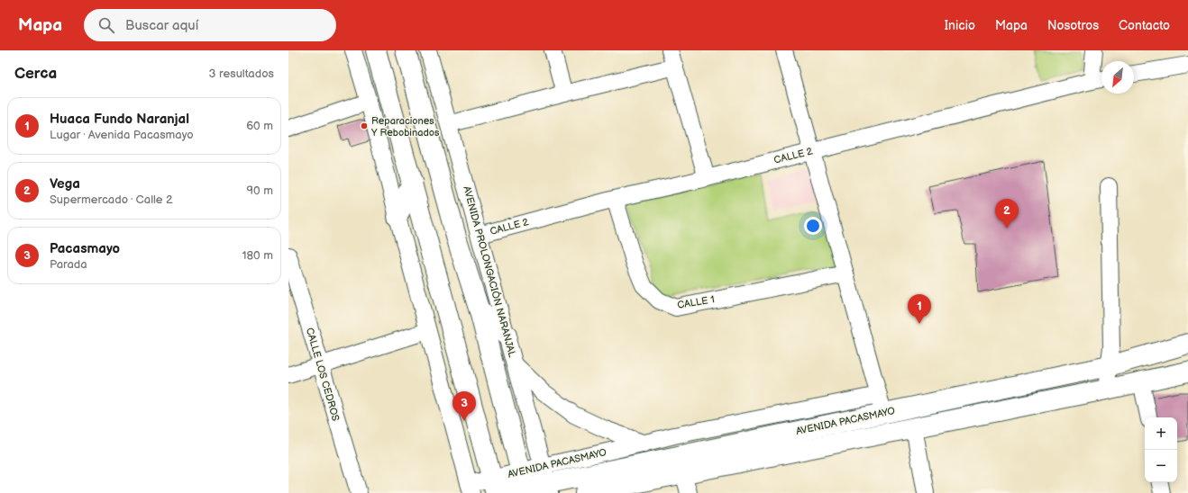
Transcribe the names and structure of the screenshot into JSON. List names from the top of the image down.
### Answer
{
  "streets": {
    "main road": ["AVENIDA PROLONGACIÓN NARANJAL", "AVENIDA PACASMAYO"],
    "street": ["CALLE 2", "CALLE 1", "CALLE LOS CEDROS"]
  },
  "crossings": [
    ["CALLE 2", "AVENIDA PROLONGACIÓN NARANJAL"],
    ["CALLE 2", "CALLE 1"],
    ["AVENIDA PROLONGACIÓN NARANJAL", "AVENIDA PACASMAYO"]
  ],
  "places": ["Reparaciones Y Rebobinados"],
  "north": "bottom left",
  "page": {
    "header": "Mapa",
    "search": "Buscar aquí",
    "nav": [
      "Inicio",
      "Mapa",
      "Nosotros",
      "Contacto"
    ],
    "heading": ["Cerca", "3 resultados"],
    "list": [
      {
        "mark": "1",
        "name": "Huaca Fundo Naranjal",
        "note": "Lugar · Avenida Pacasmayo",
        "value": "60 m"
      },
      {
        "mark": "2",
        "name": "Vega",
        "note": "Supermercado · Calle 2",
        "value": "90 m"
      },
      {
        "mark": "3",
        "name": "Pacasmayo",
        "note": "Parada",
        "value": "180 m"
      }
    ],
    "pins": ["2", "1", "3"],
    "map_buttons": ["+", "−"]
  }
}
